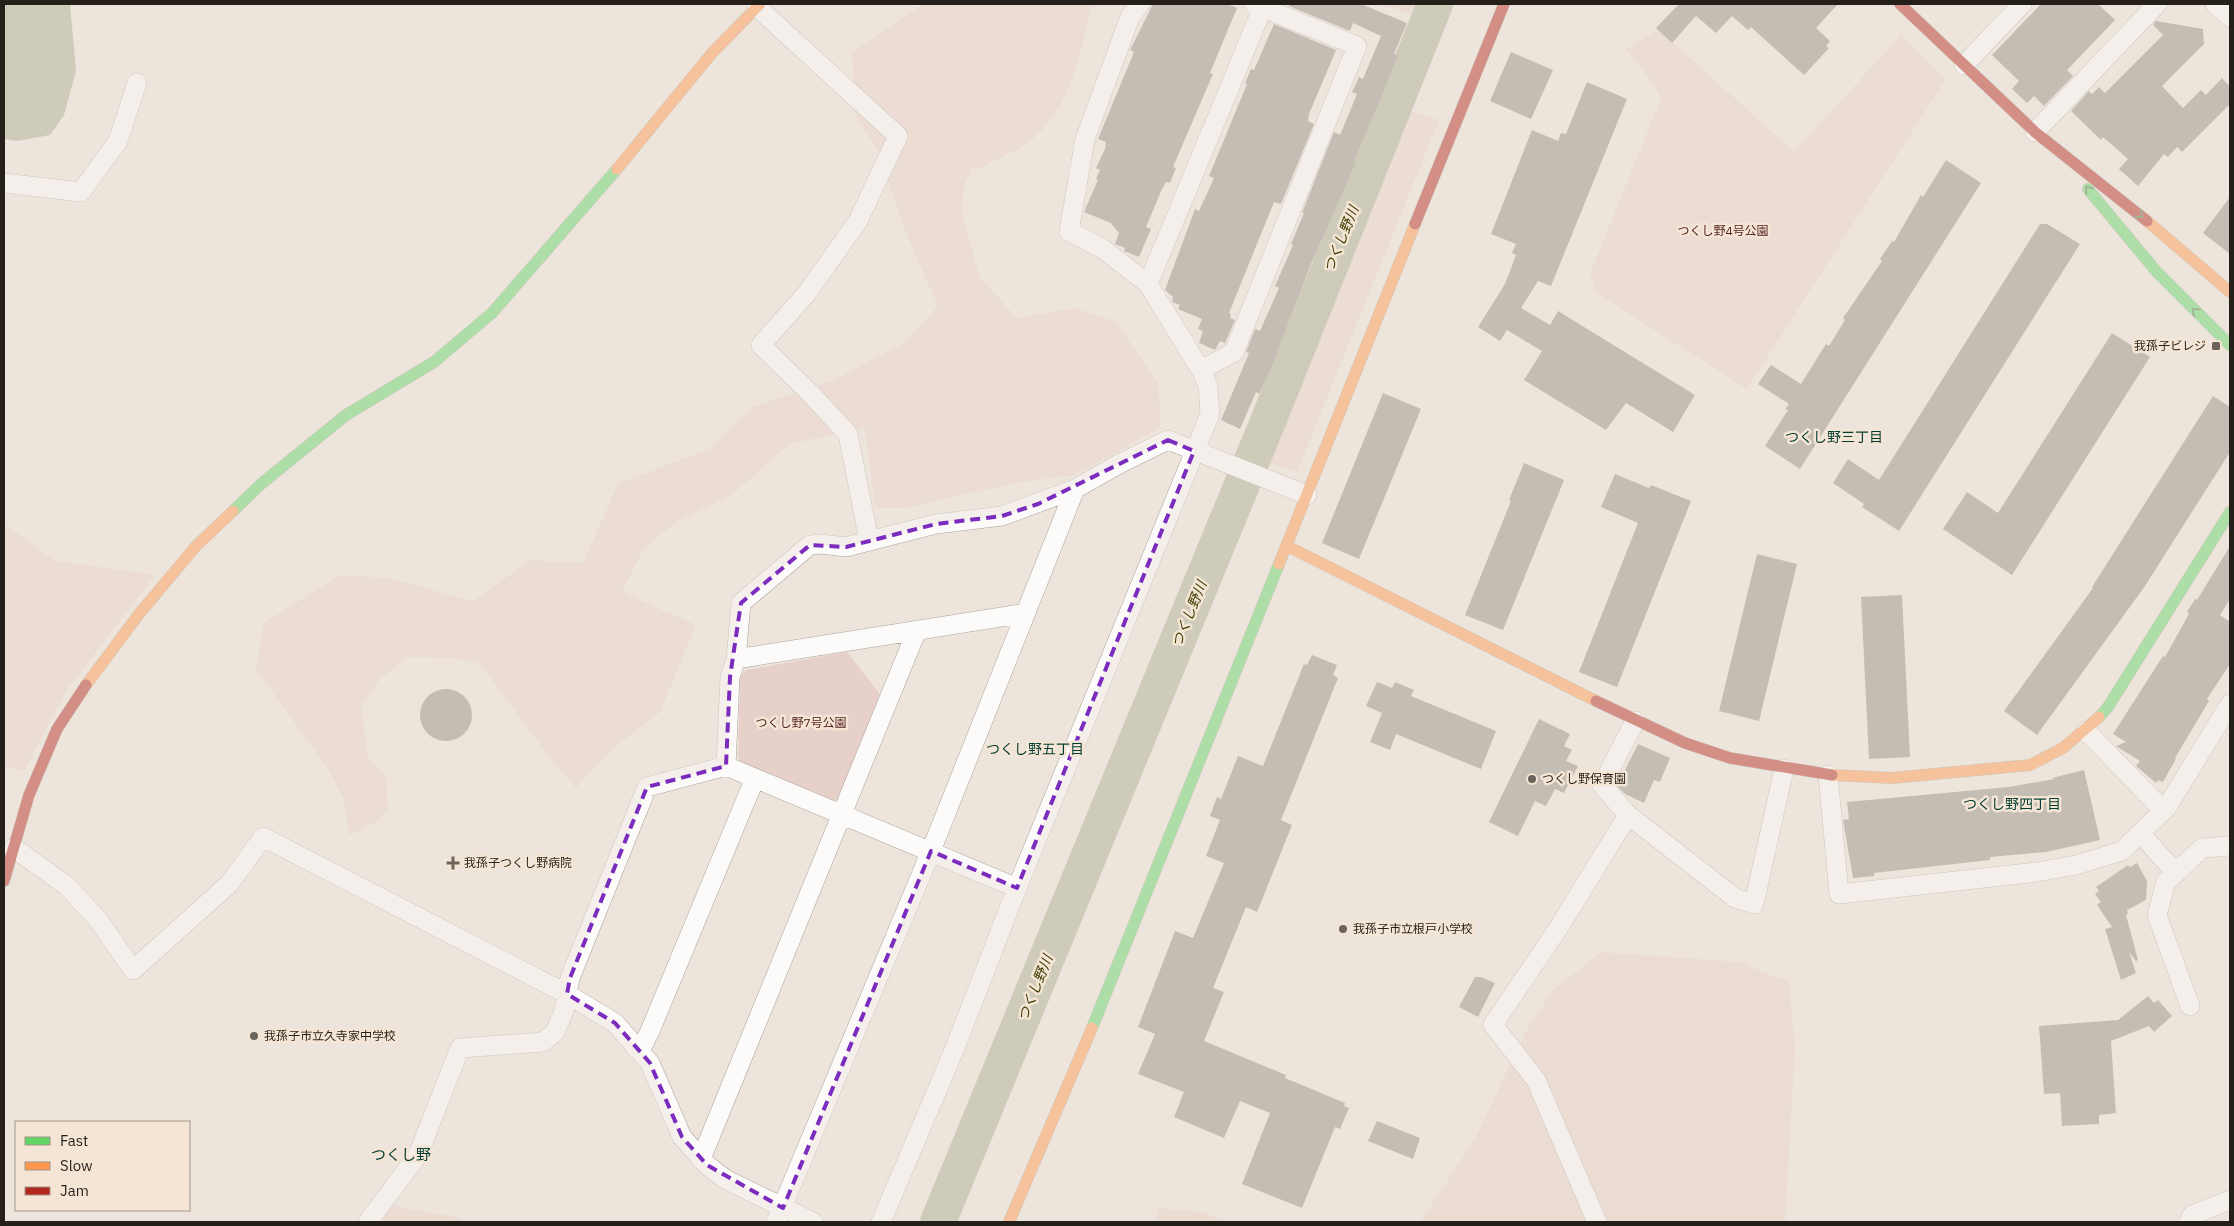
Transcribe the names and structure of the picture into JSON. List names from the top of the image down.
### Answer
{
  "districts": [
    "つくし野三丁目",
    "つくし野五丁目",
    "つくし野四丁目",
    "つくし野"
  ],
  "water": ["つくし野川"],
  "parks": ["つくし野4号公園", "つくし野7号公園"],
  "places": {
    "transit": ["我孫子ビレジ"],
    "other": ["つくし野保育園", "我孫子市立根戸小学校", "我孫子市立久寺家中学校"],
    "health": ["我孫子つくし野病院"]
  },
  "legend": ["Fast", "Slow", "Jam"]
}
